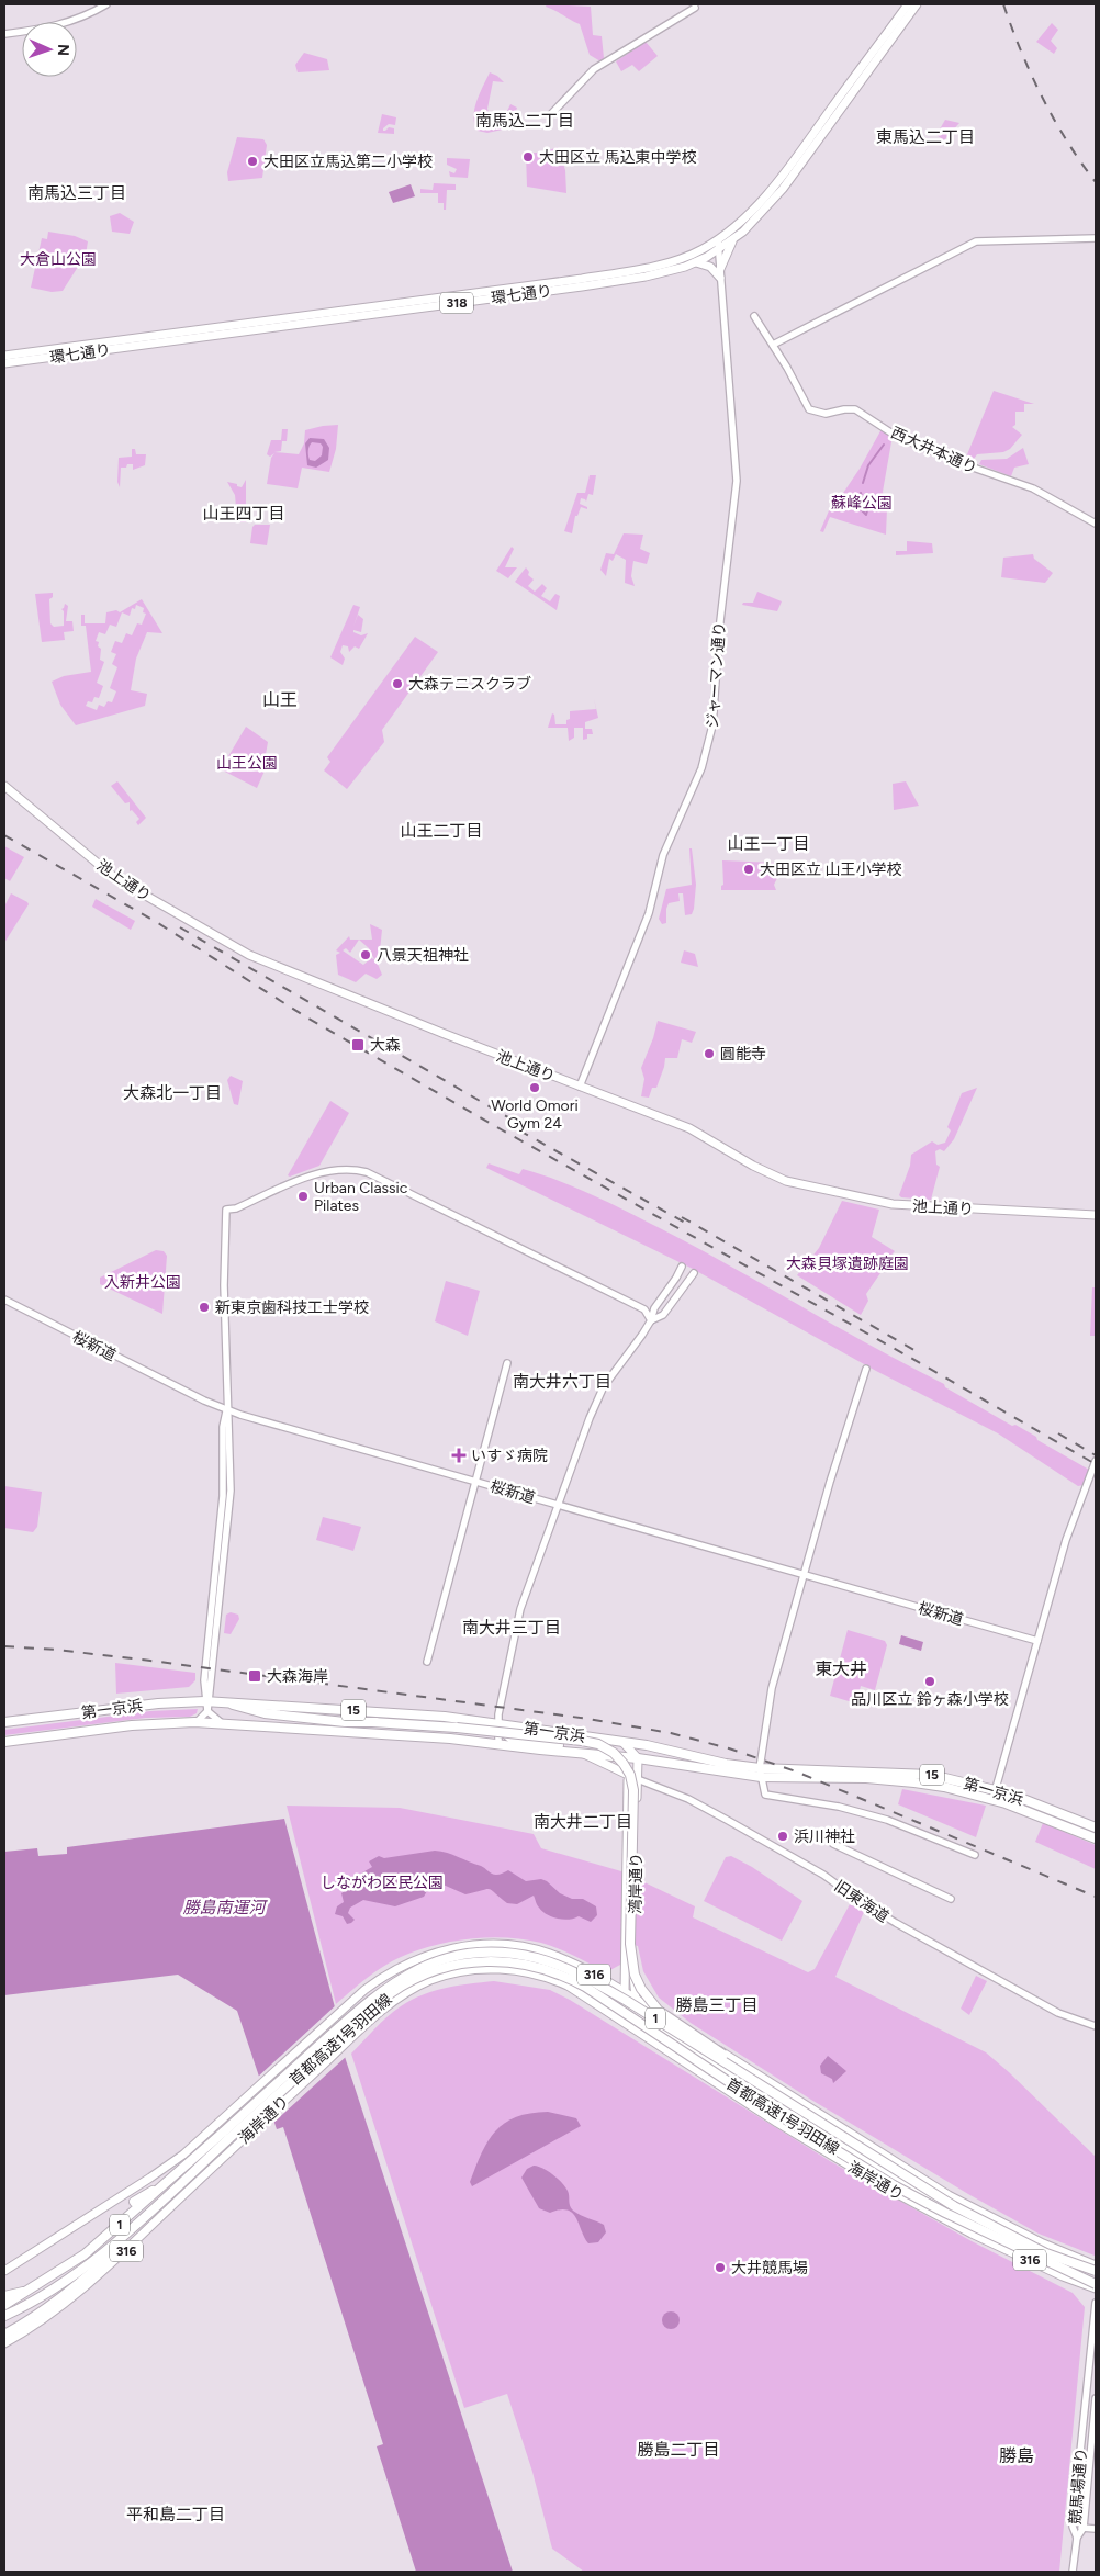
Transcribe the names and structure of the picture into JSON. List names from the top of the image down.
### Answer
{
  "streets": {
    "highway": [
      "第一京浜",
      "15",
      "1",
      "首都高速1号羽田線"
    ],
    "main road": [
      "環七通り",
      "318",
      "池上通り",
      "湾岸通り",
      "316",
      "海岸通り"
    ],
    "street": [
      "西大井本通り",
      "ジャーマン通り",
      "桜新道",
      "旧東海道",
      "競馬場通り"
    ]
  },
  "crossings": [
    ["環七通り", "ジャーマン通り"],
    ["ジャーマン通り", "池上通り"],
    ["第一京浜", "15"],
    ["第一京浜", "湾岸通り"],
    ["湾岸通り", "旧東海道"],
    ["湾岸通り", "海岸通り"],
    ["1", "首都高速1号羽田線"]
  ],
  "districts": [
    "南馬込二丁目",
    "東馬込二丁目",
    "南馬込三丁目",
    "山王四丁目",
    "山王",
    "山王二丁目",
    "山王一丁目",
    "大森北一丁目",
    "南大井六丁目",
    "南大井三丁目",
    "東大井",
    "南大井二丁目",
    "勝島三丁目",
    "勝島二丁目",
    "勝島",
    "平和島二丁目"
  ],
  "water": ["勝島南運河"],
  "parks": [
    "大倉山公園",
    "蘇峰公園",
    "山王公園",
    "大森貝塚遺跡庭園",
    "入新井公園",
    "しながわ区民公園"
  ],
  "places": {
    "other": [
      "大田区立 馬込東中学校",
      "大田区立馬込第二小学校",
      "大森テニスクラブ",
      "大田区立 山王小学校",
      "八景天祖神社",
      "圓能寺",
      "World Omori Gym 24",
      "Urban Classic Pilates",
      "新東京歯科技工士学校",
      "品川区立 鈴ヶ森小学校",
      "浜川神社",
      "大井競馬場"
    ],
    "transit": ["大森", "大森海岸"],
    "health": ["いすゞ病院"]
  },
  "north": "right"
}
